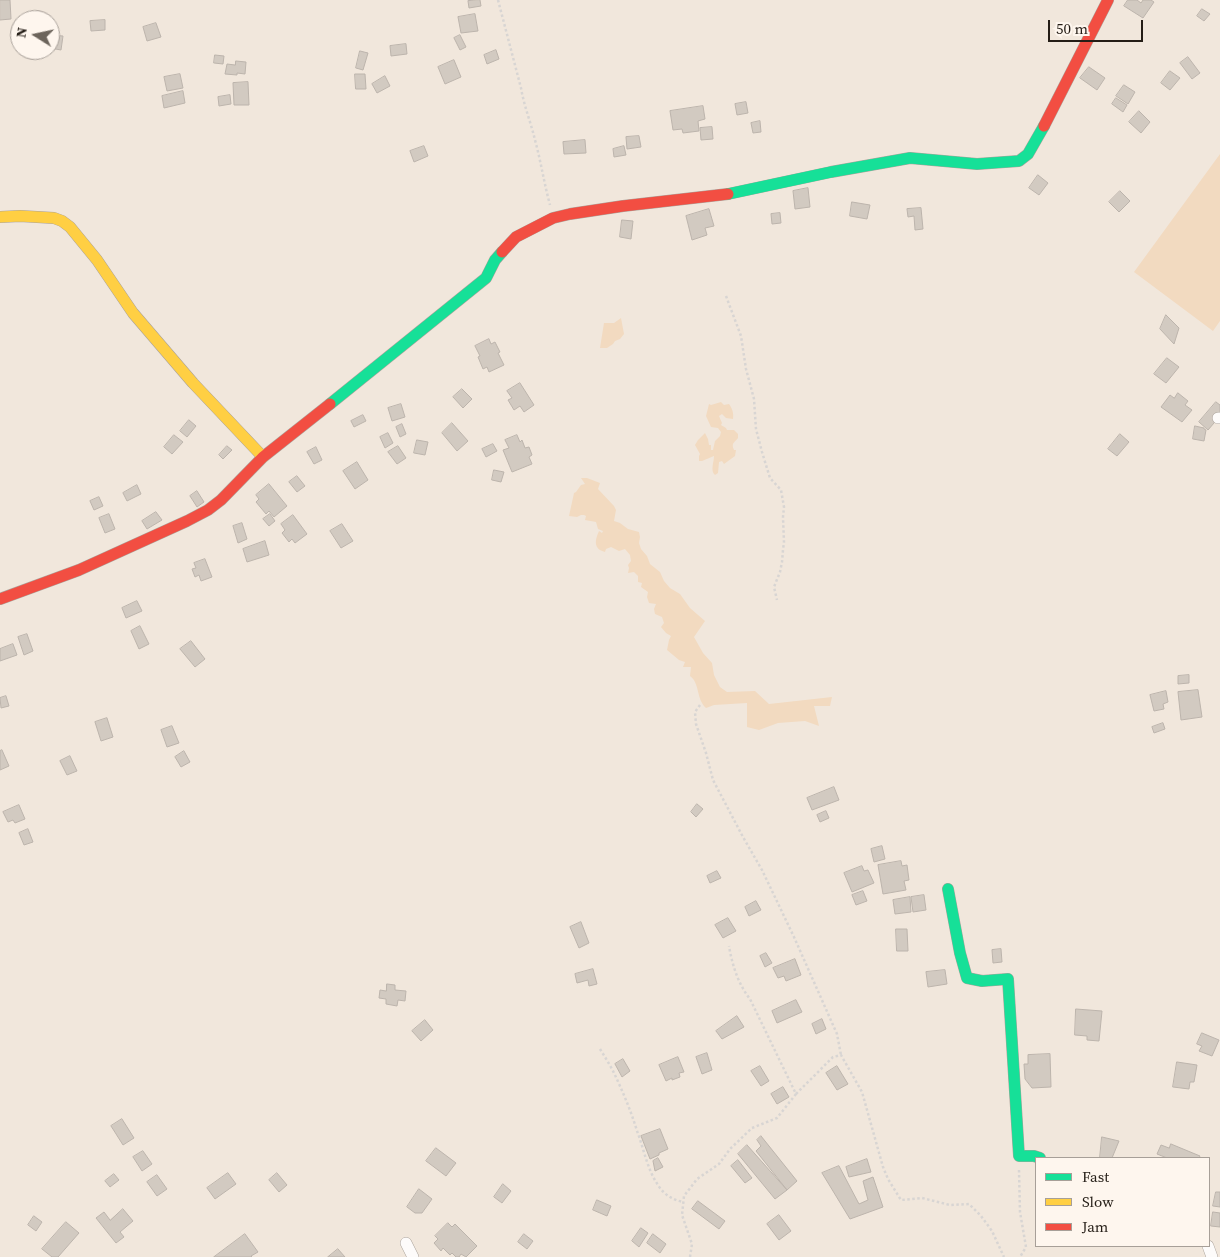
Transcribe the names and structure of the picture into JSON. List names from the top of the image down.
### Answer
{
  "legend": ["Fast", "Slow", "Jam"],
  "scale_bar": "50 m",
  "north": "left"
}
